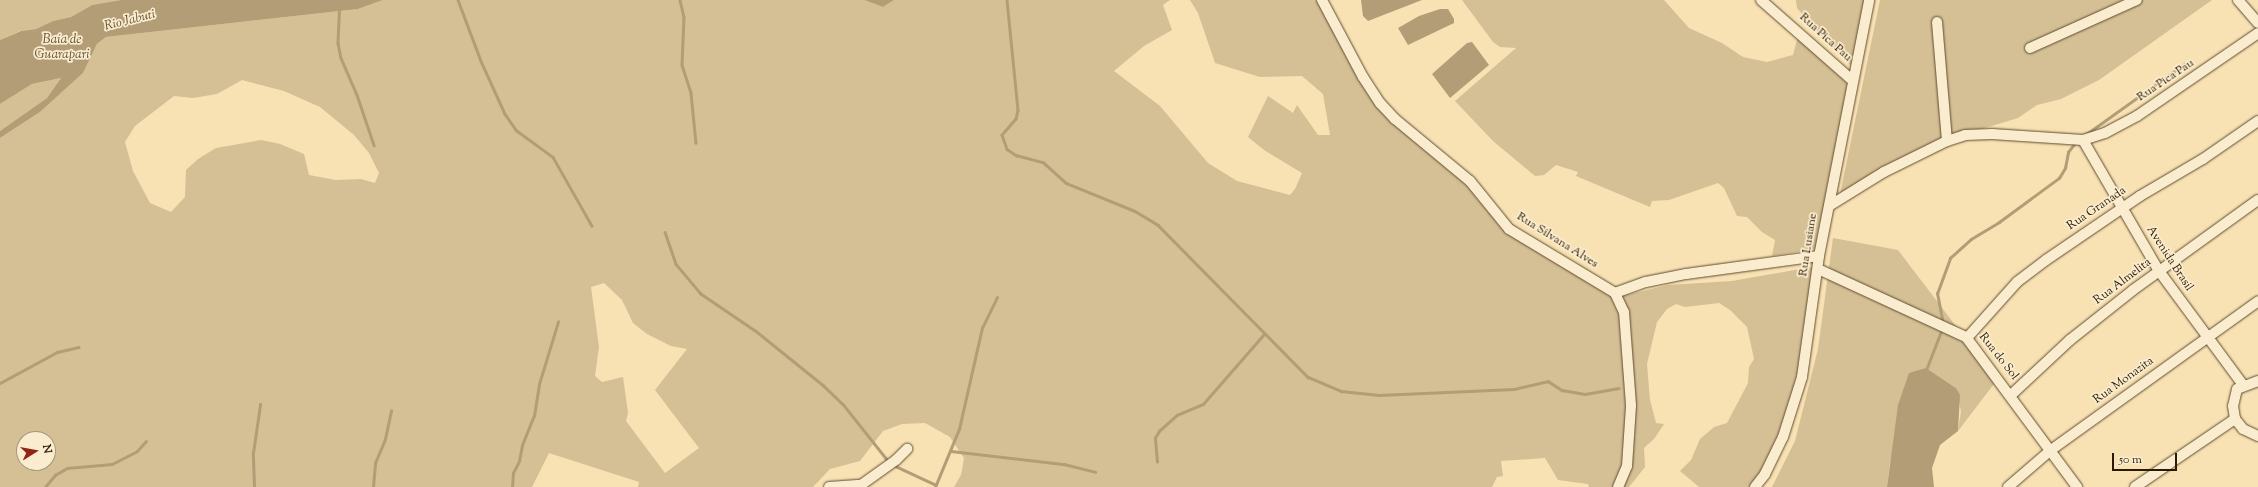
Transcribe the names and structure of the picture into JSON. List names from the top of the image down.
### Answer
{
  "streets": {
    "street": [
      "Rua Pica Pau",
      "Rua Granada",
      "Rua Silvana Alves",
      "Rua Lusiane",
      "Avenida Brasil",
      "Rua Almelita",
      "Rua do Sol",
      "Rua Monazita"
    ]
  },
  "crossings": [
    ["Rua Pica Pau", "Rua Lusiane"],
    ["Rua Pica Pau", "Avenida Brasil"],
    ["Rua Granada", "Avenida Brasil"],
    ["Rua Granada", "Rua do Sol"],
    ["Rua Lusiane", "Rua do Sol"],
    ["Avenida Brasil", "Rua Almelita"],
    ["Avenida Brasil", "Rua Monazita"],
    ["Rua Almelita", "Rua do Sol"],
    ["Rua do Sol", "Rua Monazita"]
  ],
  "water": ["Rio Jabuti", "Baía de Guarapari"],
  "scale_bar": "50 m",
  "north": "right"
}
